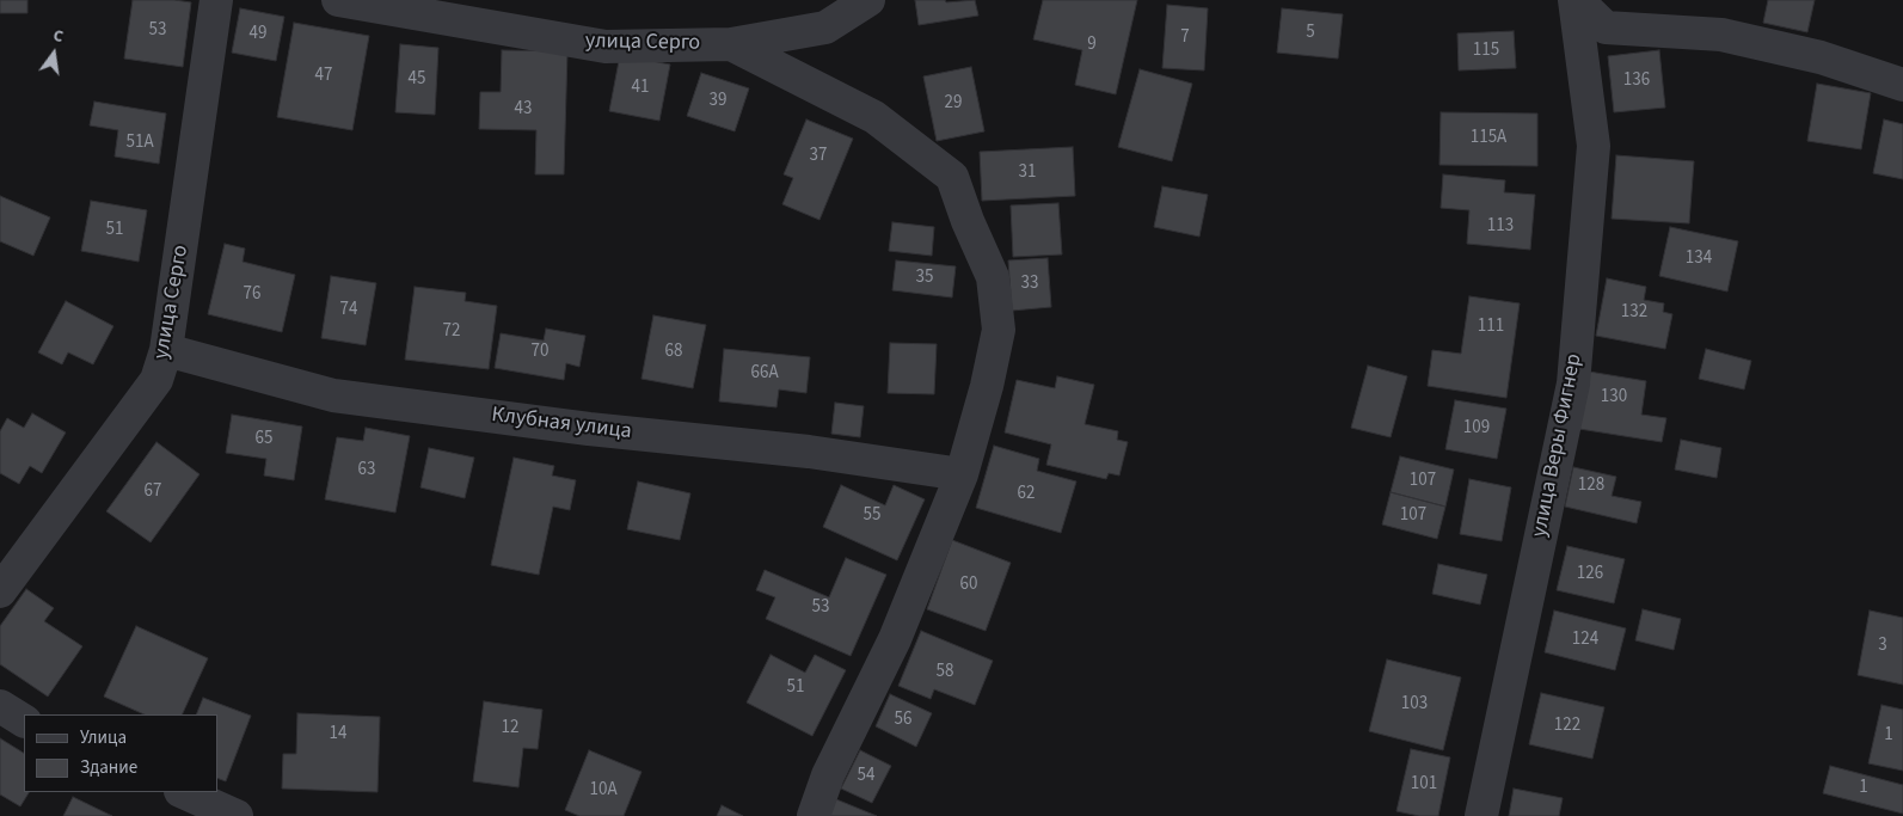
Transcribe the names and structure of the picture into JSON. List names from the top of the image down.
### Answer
{
  "streets": {
    "street": ["улица Серго", "Клубная улица", "улица Веры Фигнер"]
  },
  "crossings": [
    ["улица Серго", "Клубная улица"]
  ],
  "house_numbers": [
    "53",
    "5",
    "49",
    "7",
    "9",
    "115",
    "47",
    "45",
    "136",
    "41",
    "39",
    "29",
    "43",
    "115А",
    "51А",
    "37",
    "31",
    "113",
    "51",
    "134",
    "35",
    "33",
    "76",
    "74",
    "132",
    "111",
    "72",
    "70",
    "68",
    "66А",
    "130",
    "109",
    "65",
    "63",
    "107",
    "128",
    "67",
    "62",
    "55",
    "107",
    "126",
    "60",
    "53",
    "124",
    "3",
    "58",
    "51",
    "103",
    "56",
    "122",
    "12",
    "14",
    "1",
    "54",
    "101",
    "1",
    "10А"
  ],
  "legend": ["Улица", "Здание"],
  "north": "top"
}
